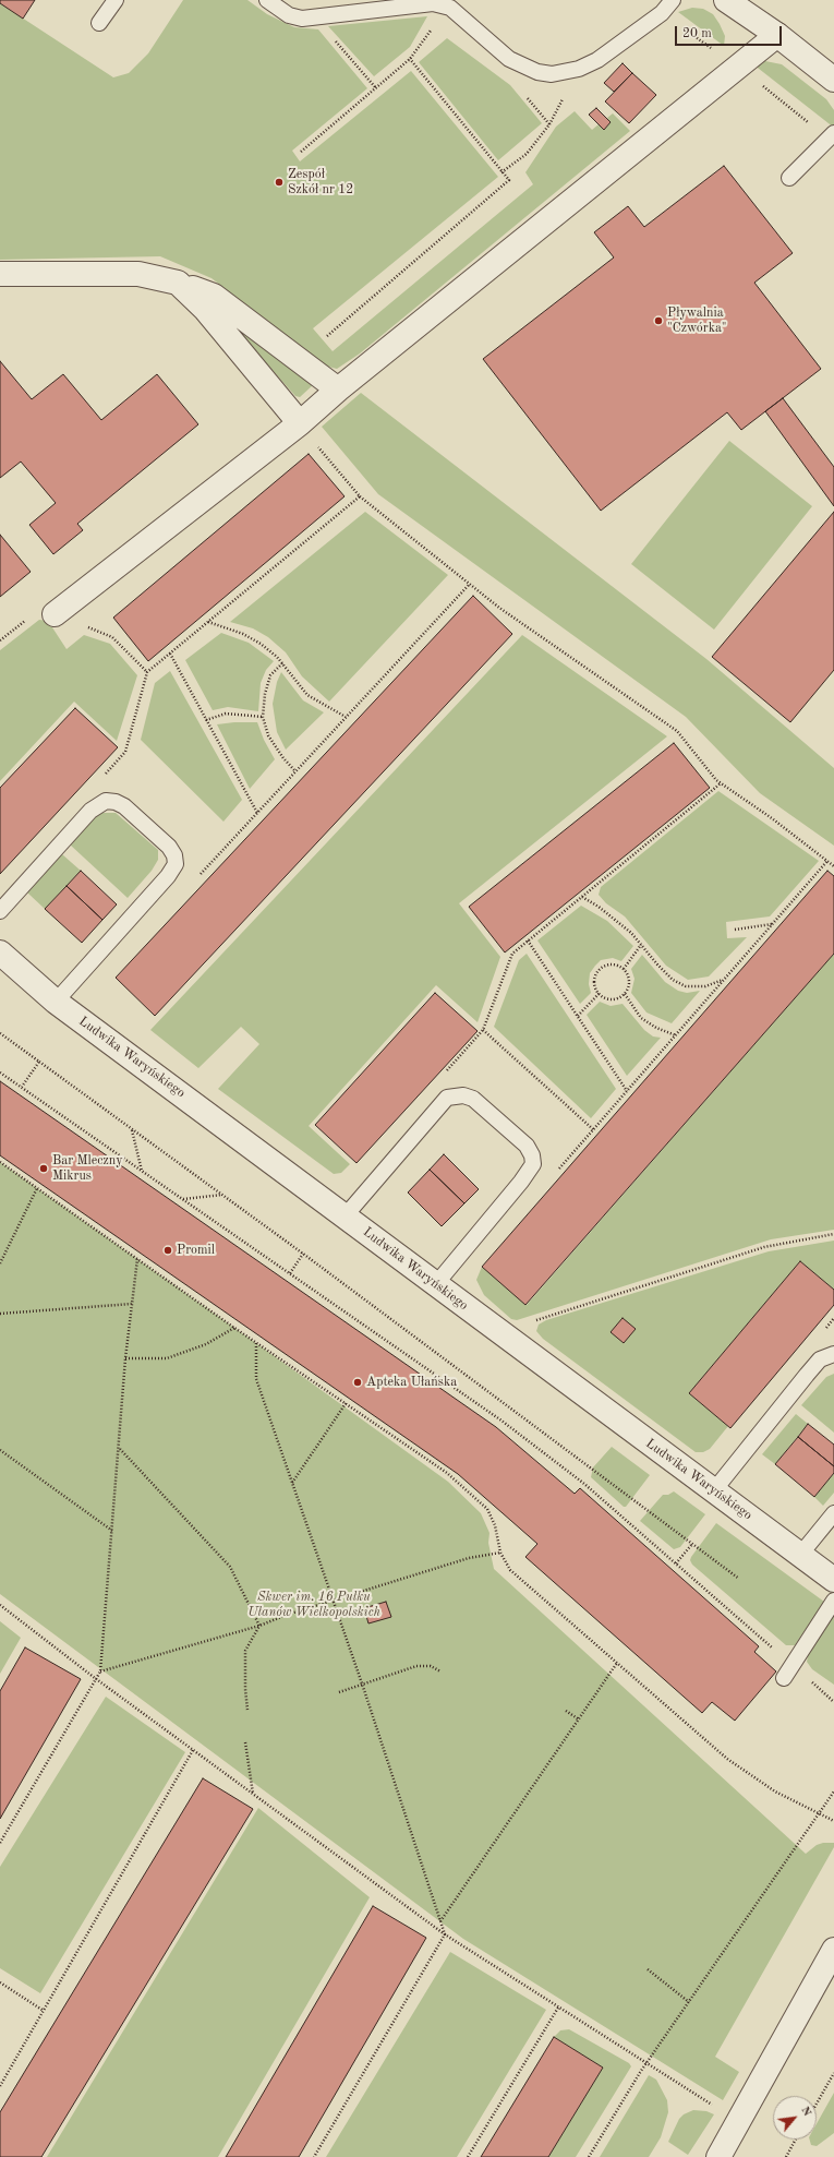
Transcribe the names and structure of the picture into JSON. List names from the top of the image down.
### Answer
{
  "streets": {
    "street": ["Ludwika Waryńskiego"]
  },
  "parks": ["Skwer im. 16 Pułku Ułanów Wielkopolskich"],
  "places": [
    "Zespół Szkół nr 12",
    "Pływalnia \"Czwórka\"",
    "Bar Mleczny Mikrus",
    "Promil",
    "Apteka Ułańska"
  ],
  "scale_bar": "20 m",
  "north": "top right"
}
